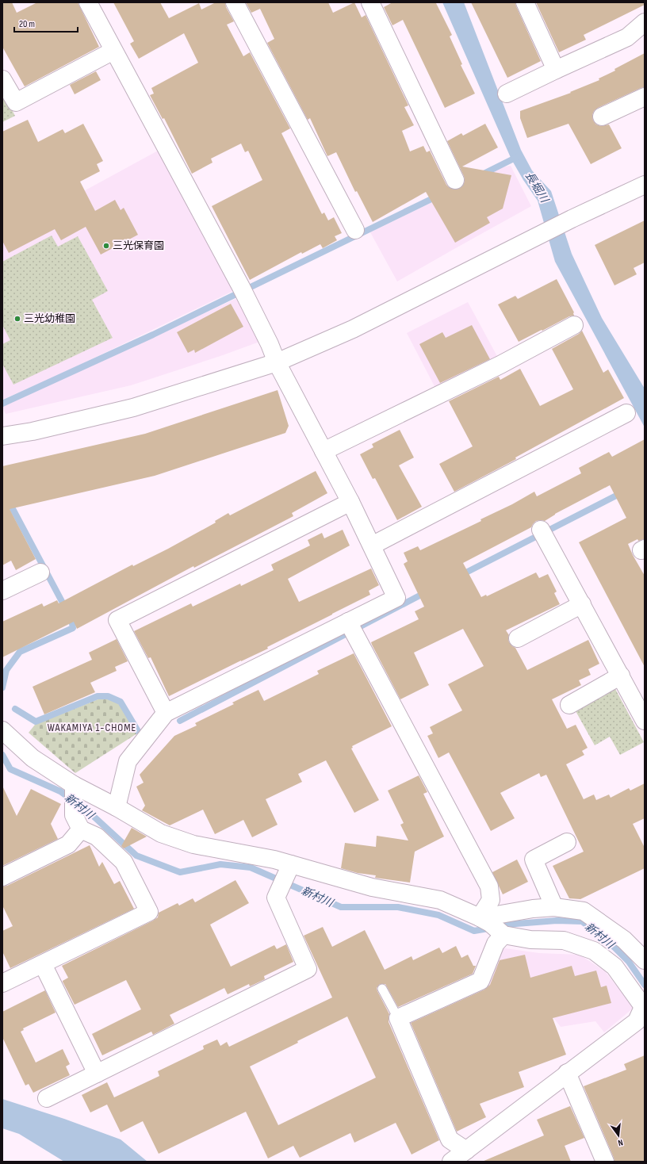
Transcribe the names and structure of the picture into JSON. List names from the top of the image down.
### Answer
{
  "districts": ["WAKAMIYA 1-CHOME"],
  "water": ["長堀川", "新村川"],
  "places": ["三光保育園", "三光幼稚園"],
  "scale_bar": "20 m",
  "north": "bottom"
}
